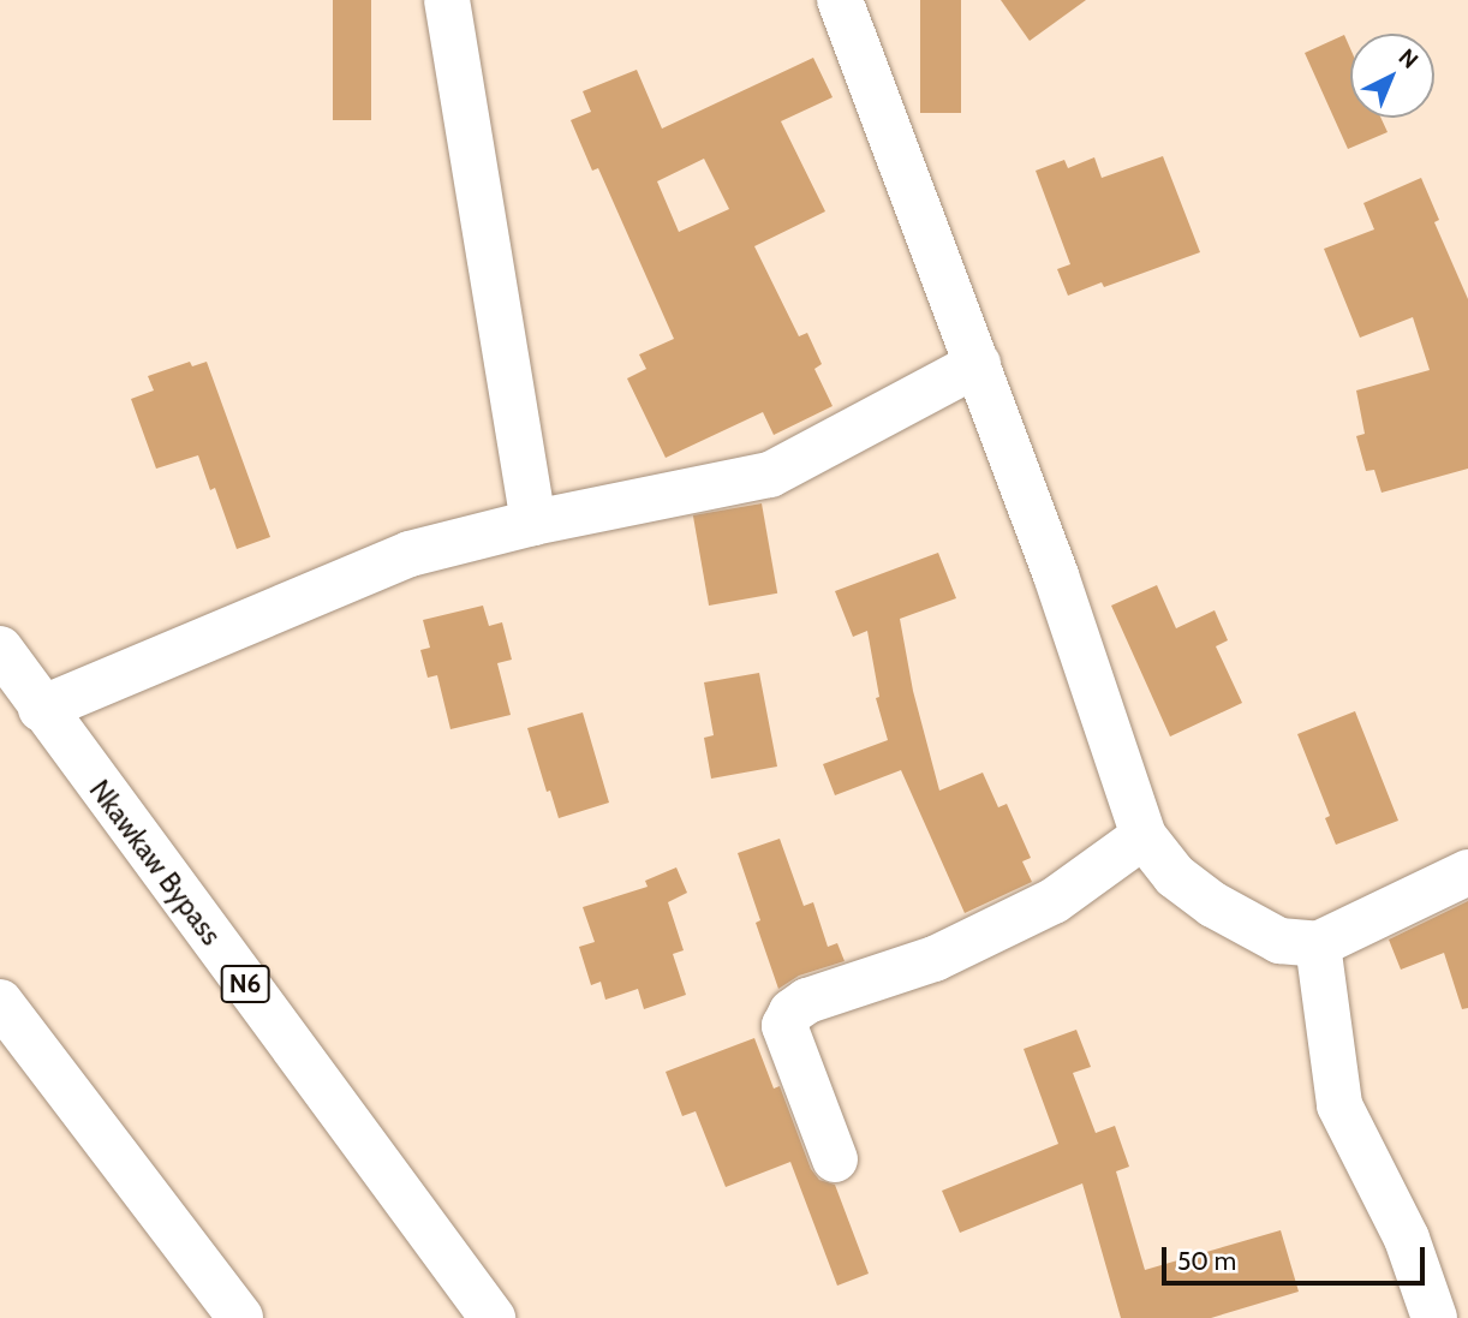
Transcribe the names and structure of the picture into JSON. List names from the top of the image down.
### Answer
{
  "streets": {
    "main road": ["Nkawkaw Bypass", "N6"]
  },
  "scale_bar": "50 m",
  "north": "top right"
}
